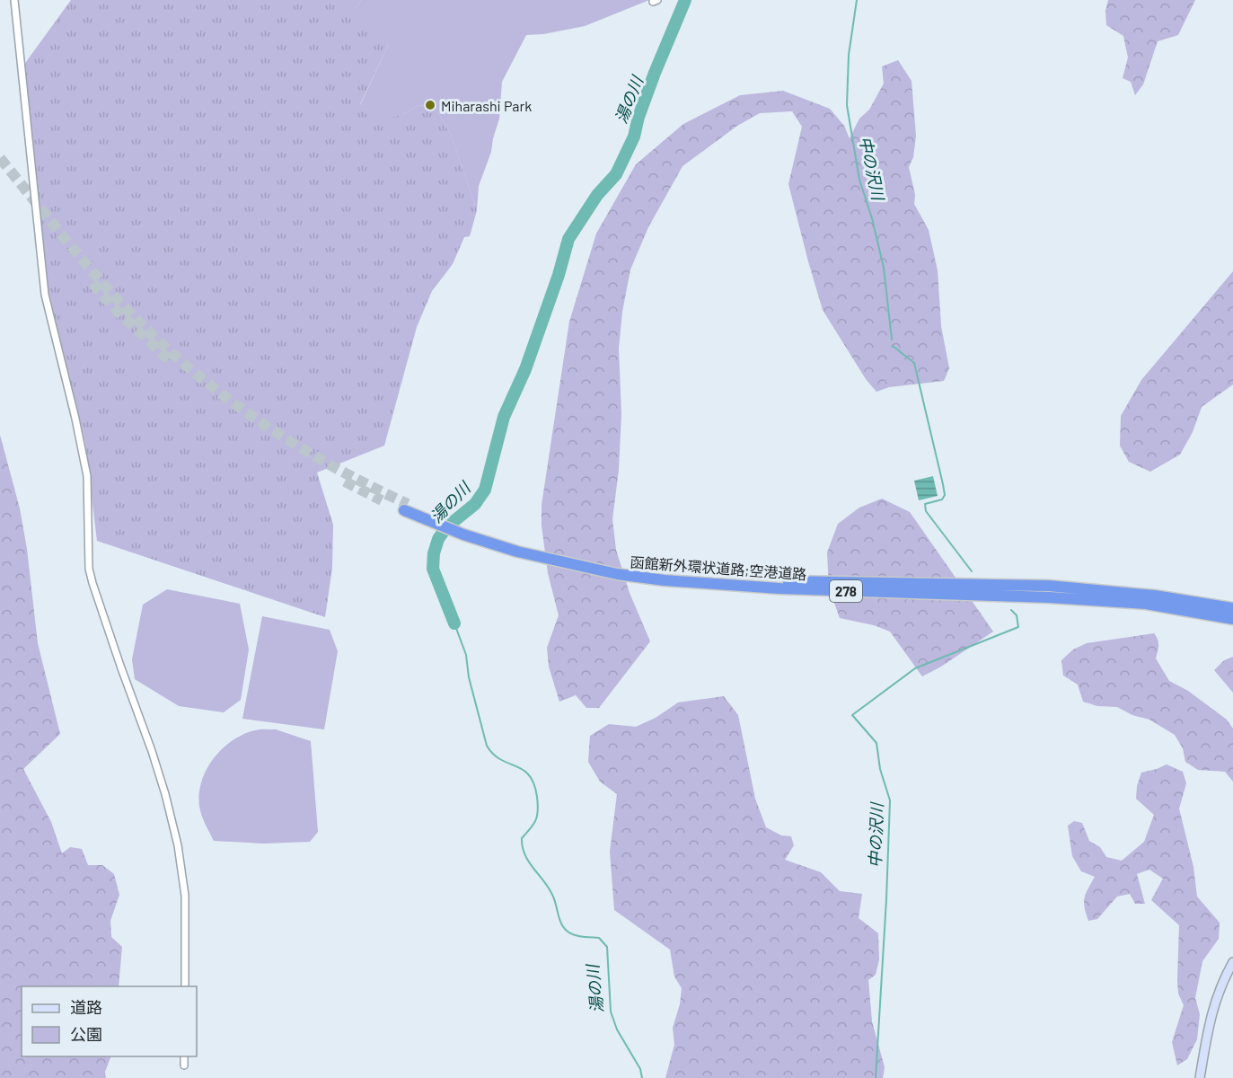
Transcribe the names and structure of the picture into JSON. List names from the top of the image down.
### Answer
{
  "streets": {
    "highway": ["函館新外環状道路;空港道路", "278"]
  },
  "water": ["湯の川", "中の沢川"],
  "places": ["Miharashi Park"],
  "legend": ["道路", "公園"]
}
